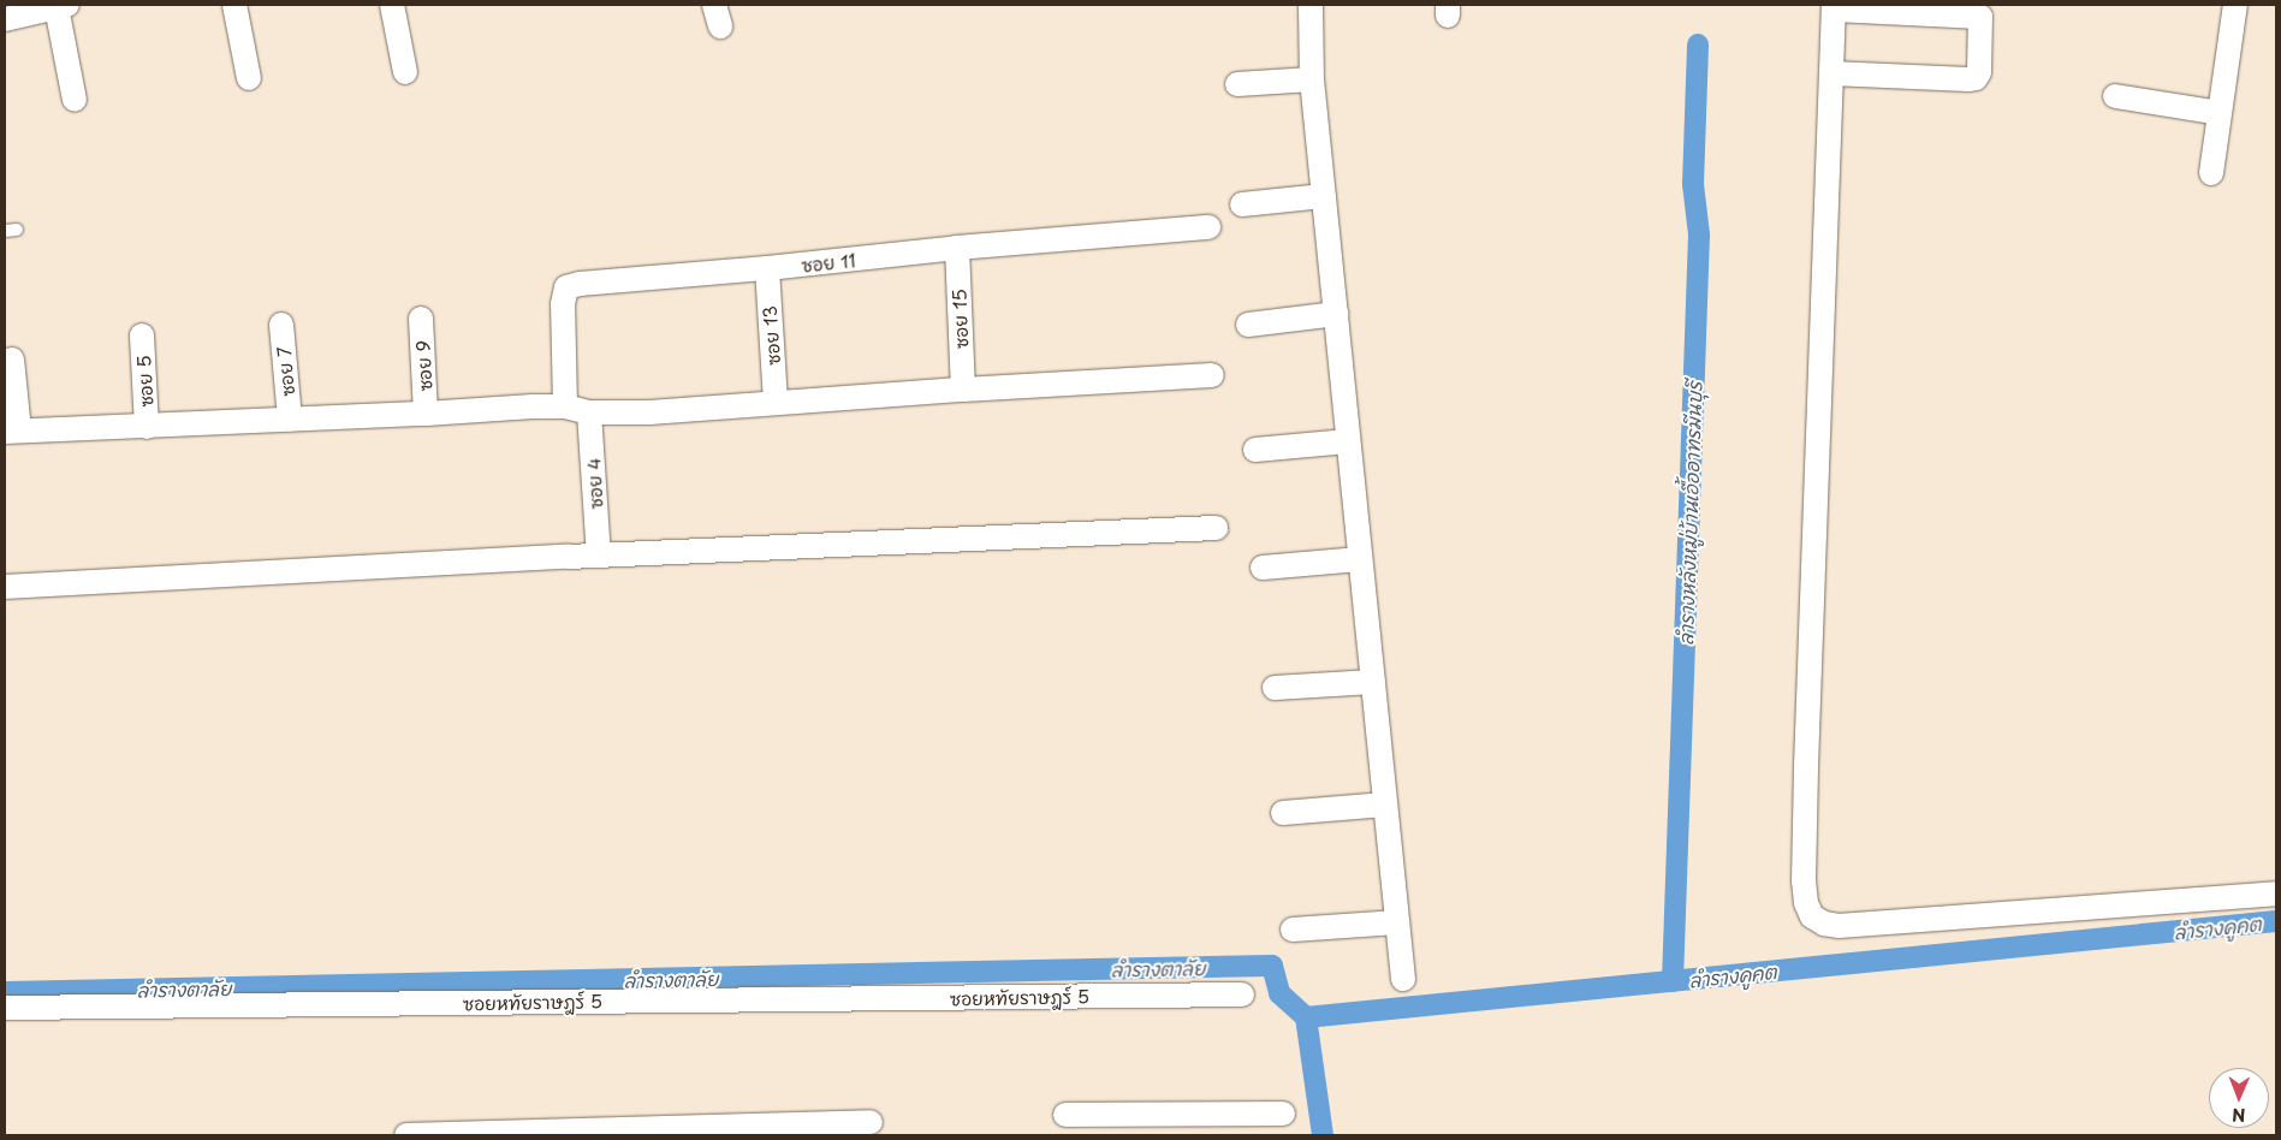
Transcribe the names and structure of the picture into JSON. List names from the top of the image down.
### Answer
{
  "streets": {
    "street": [
      "ซอย 11",
      "ซอย 15",
      "ซอย 13",
      "ซอย 9",
      "ซอย 7",
      "ซอย 5",
      "ซอย 4",
      "ซอยหทัยราษฎร์ 5"
    ]
  },
  "crossings": [
    ["ซอย 11", "ซอย 15"],
    ["ซอย 11", "ซอย 13"]
  ],
  "water": ["ลำรางหลังหมู่บ้านเอื้ออาทรมีนบุรี", "ลำรางคูคต", "ลำรางตาลัย"],
  "north": "bottom"
}
